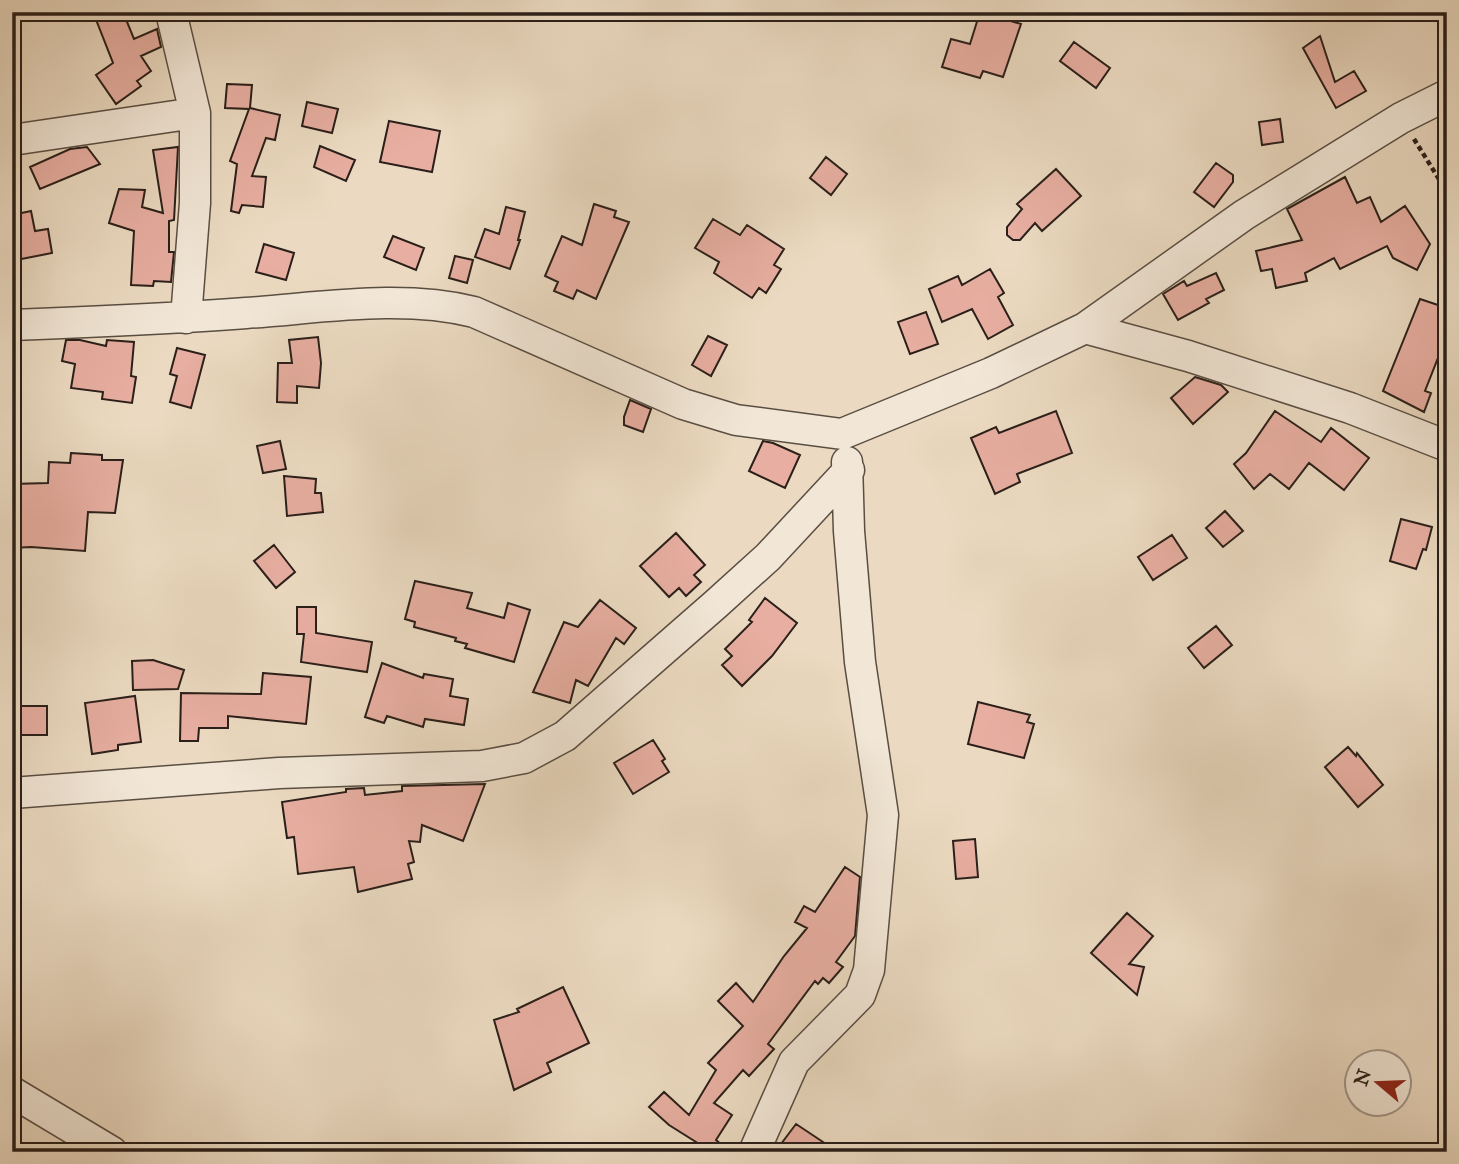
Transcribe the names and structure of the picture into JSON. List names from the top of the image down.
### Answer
{
  "north": "left"
}
